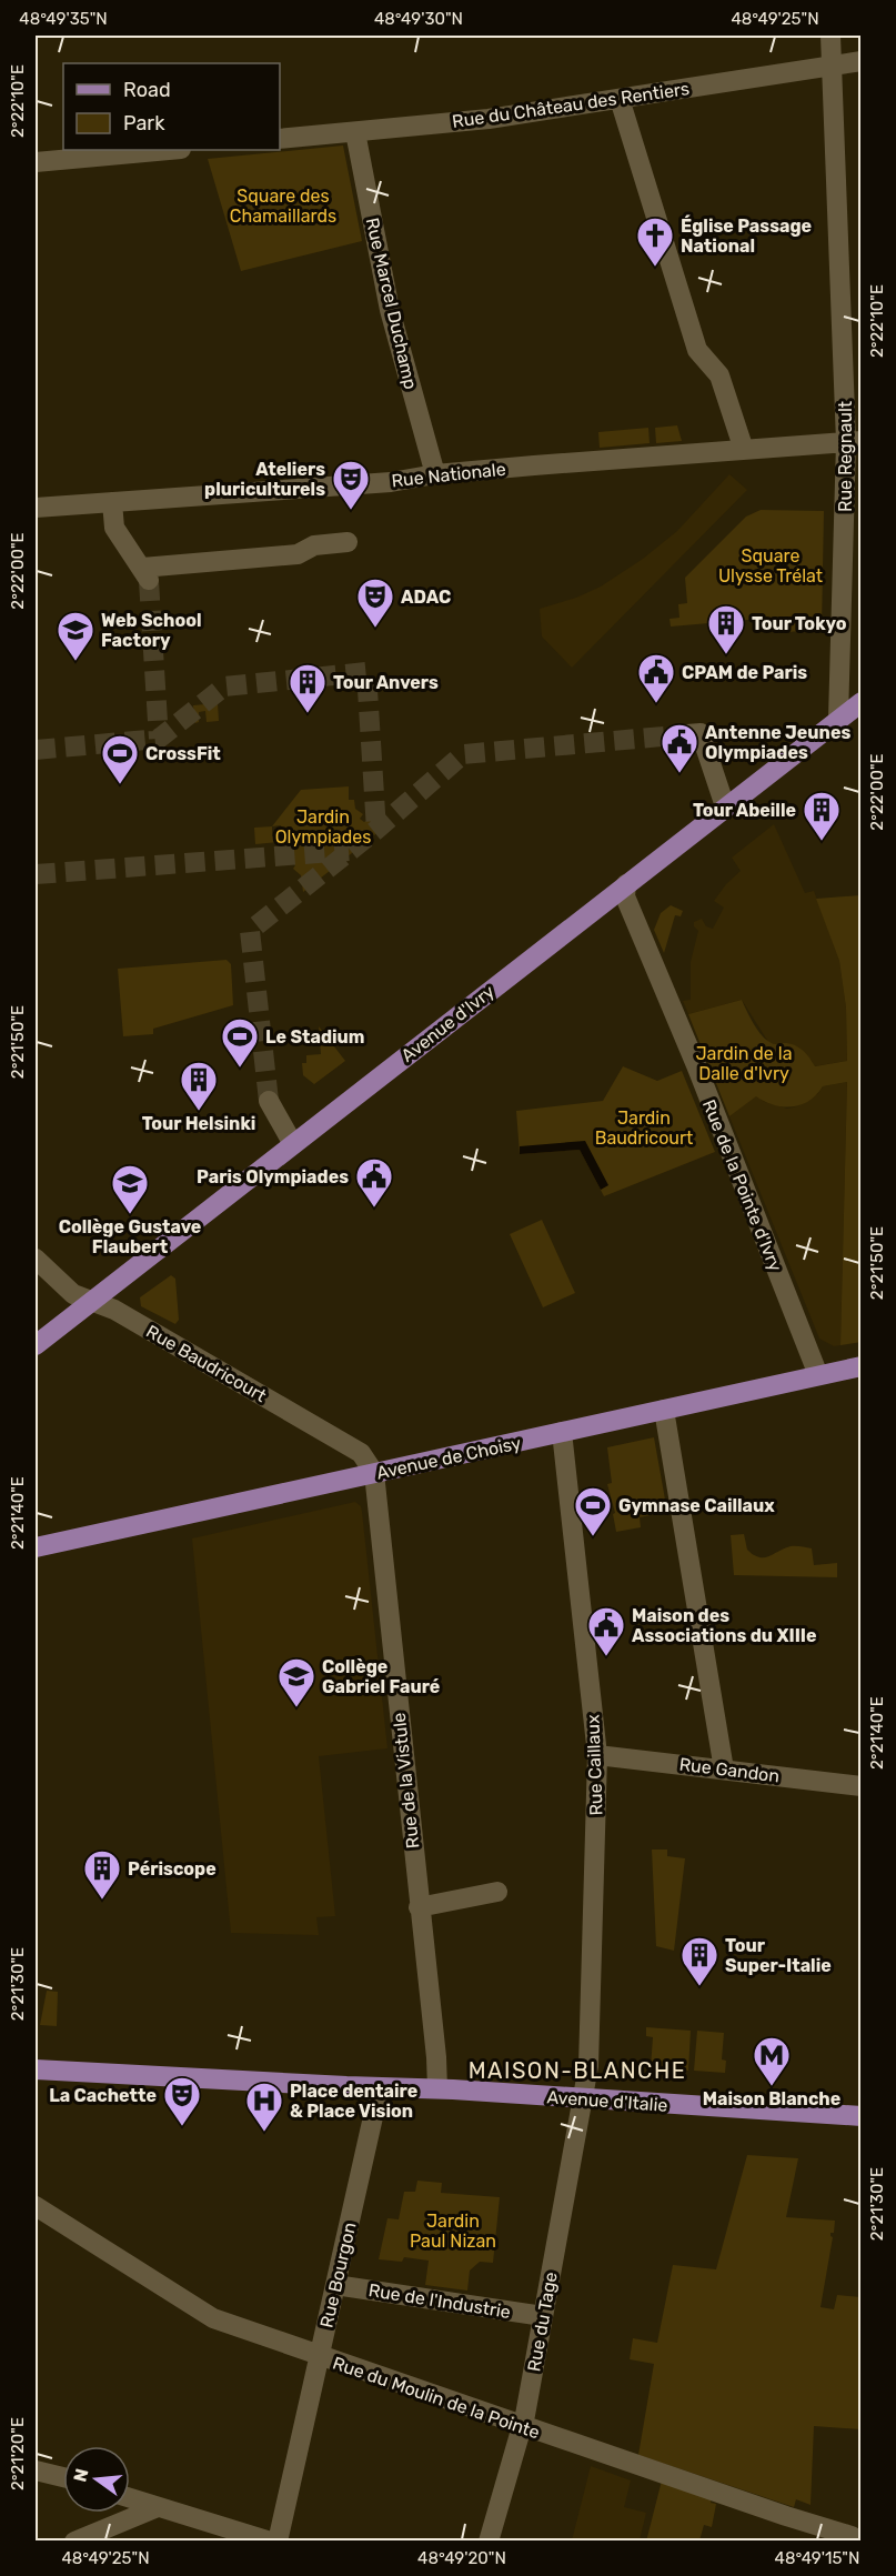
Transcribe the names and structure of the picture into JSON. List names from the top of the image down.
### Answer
{
  "streets": {
    "main road": ["Avenue d'Ivry", "Avenue de Choisy", "Avenue d'Italie"],
    "street": [
      "Rue du Château des Rentiers",
      "Rue Marcel Duchamp",
      "Rue Regnault",
      "Rue Nationale",
      "Rue de la Pointe d'Ivry",
      "Rue Baudricourt",
      "Rue Caillaux",
      "Rue Gandon",
      "Rue de la Vistule",
      "Rue Bourgon",
      "Rue de l'Industrie",
      "Rue du Tage",
      "Rue du Moulin de la Pointe"
    ]
  },
  "crossings": [
    ["Rue du Château des Rentiers", "Rue Marcel Duchamp"],
    ["Rue du Château des Rentiers", "Rue Regnault"],
    ["Rue Marcel Duchamp", "Rue Nationale"],
    ["Rue Regnault", "Rue Nationale"],
    ["Rue Regnault", "Avenue d'Ivry"],
    ["Avenue d'Ivry", "Rue de la Pointe d'Ivry"],
    ["Avenue d'Ivry", "Rue Baudricourt"],
    ["Rue de la Pointe d'Ivry", "Avenue de Choisy"],
    ["Rue Baudricourt", "Avenue de Choisy"],
    ["Rue Baudricourt", "Rue de la Vistule"],
    ["Avenue de Choisy", "Rue Caillaux"],
    ["Avenue de Choisy", "Rue de la Vistule"],
    ["Rue Caillaux", "Rue Gandon"],
    ["Rue Caillaux", "Avenue d'Italie"],
    ["Rue Caillaux", "Rue du Tage"],
    ["Rue de la Vistule", "Avenue d'Italie"],
    ["Avenue d'Italie", "Rue Bourgon"],
    ["Avenue d'Italie", "Rue du Tage"],
    ["Rue Bourgon", "Rue de l'Industrie"],
    ["Rue Bourgon", "Rue du Moulin de la Pointe"],
    ["Rue de l'Industrie", "Rue du Tage"],
    ["Rue du Tage", "Rue du Moulin de la Pointe"]
  ],
  "districts": ["MAISON-BLANCHE"],
  "parks": [
    "Square des Chamaillards",
    "Square Ulysse Trélat",
    "Jardin Olympiades",
    "Jardin de la Dalle d'Ivry",
    "Jardin Baudricourt",
    "Jardin Paul Nizan"
  ],
  "places": {
    "church": ["Église Passage National"],
    "theatre": ["Ateliers pluriculturels", "ADAC", "La Cachette"],
    "building": [
      "Tour Tokyo",
      "Tour Anvers",
      "Tour Abeille",
      "Tour Helsinki",
      "Périscope",
      "Tour Super-Italie"
    ],
    "school or university": ["Web School Factory", "Collège Gustave Flaubert", "Collège Gabriel Fauré"],
    "public building": [
      "CPAM de Paris",
      "Antenne Jeunes Olympiades",
      "Paris Olympiades",
      "Maison des Associations du XIIIe"
    ],
    "sports": ["CrossFit", "Le Stadium", "Gymnase Caillaux"],
    "metro station": ["Maison Blanche"],
    "hospital": ["Place dentaire & Place Vision"]
  },
  "legend": ["Road", "Park"],
  "north": "left",
  "coordinates": [
    "48°49'35\"N",
    "48°49'30\"N",
    "48°49'25\"N",
    "2°22'10\"E",
    "2°22'00\"E",
    "2°21'50\"E",
    "2°21'40\"E",
    "2°21'30\"E",
    "2°21'20\"E",
    "48°49'20\"N",
    "48°49'15\"N"
  ]
}
